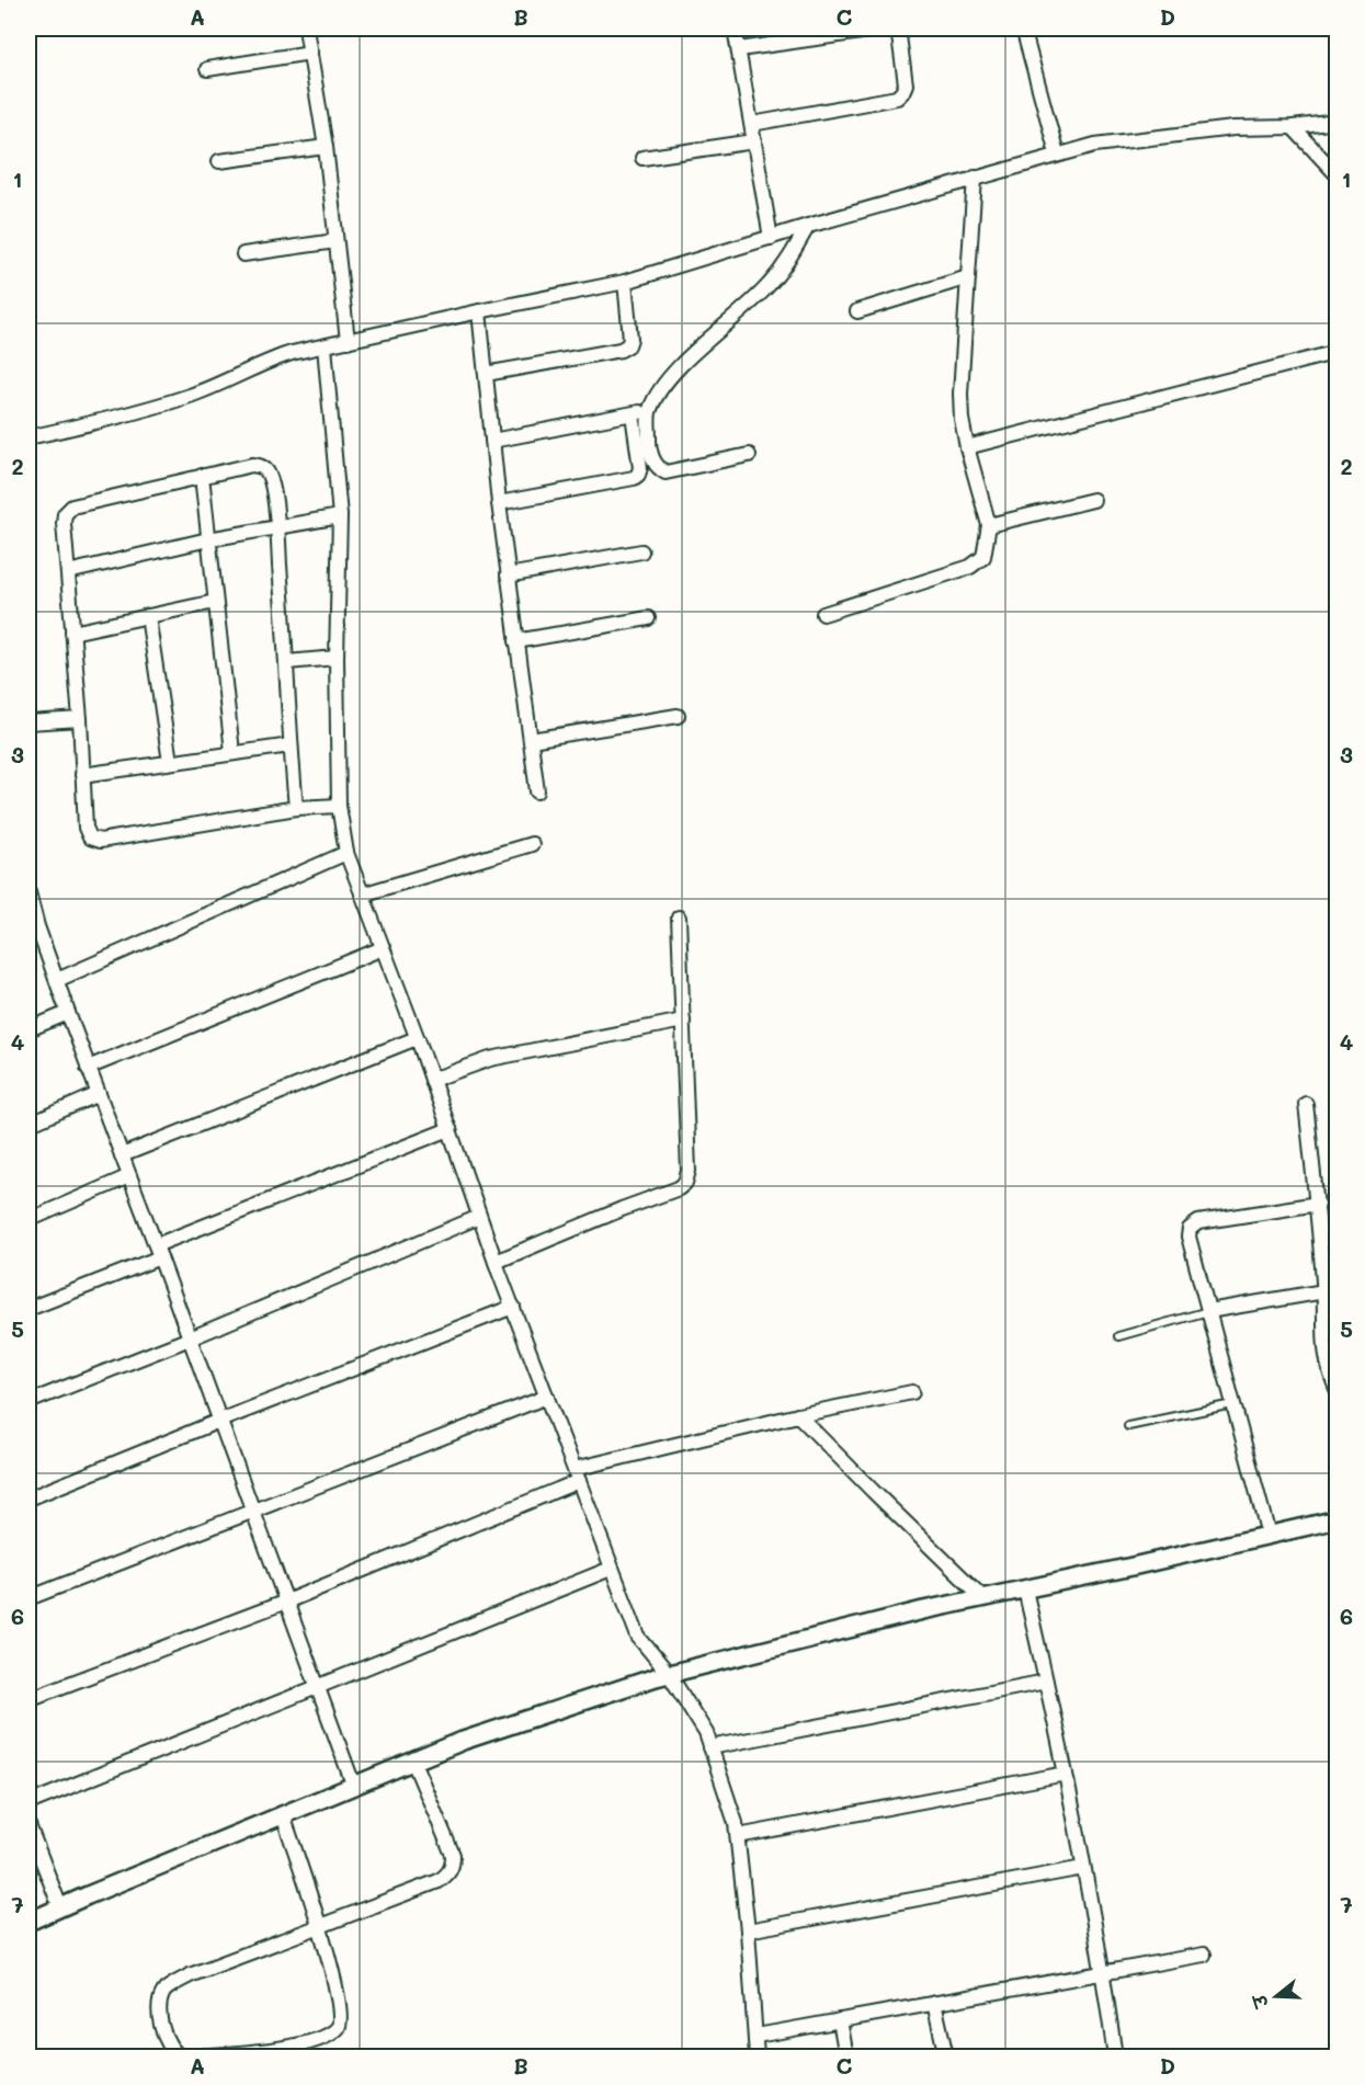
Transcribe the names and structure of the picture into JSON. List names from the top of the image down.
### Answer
{
  "north": "left",
  "grid": {
    "columns": [
      "A",
      "B",
      "C",
      "D"
    ],
    "rows": [
      "1",
      "2",
      "3",
      "4",
      "5",
      "6",
      "7"
    ]
  }
}
